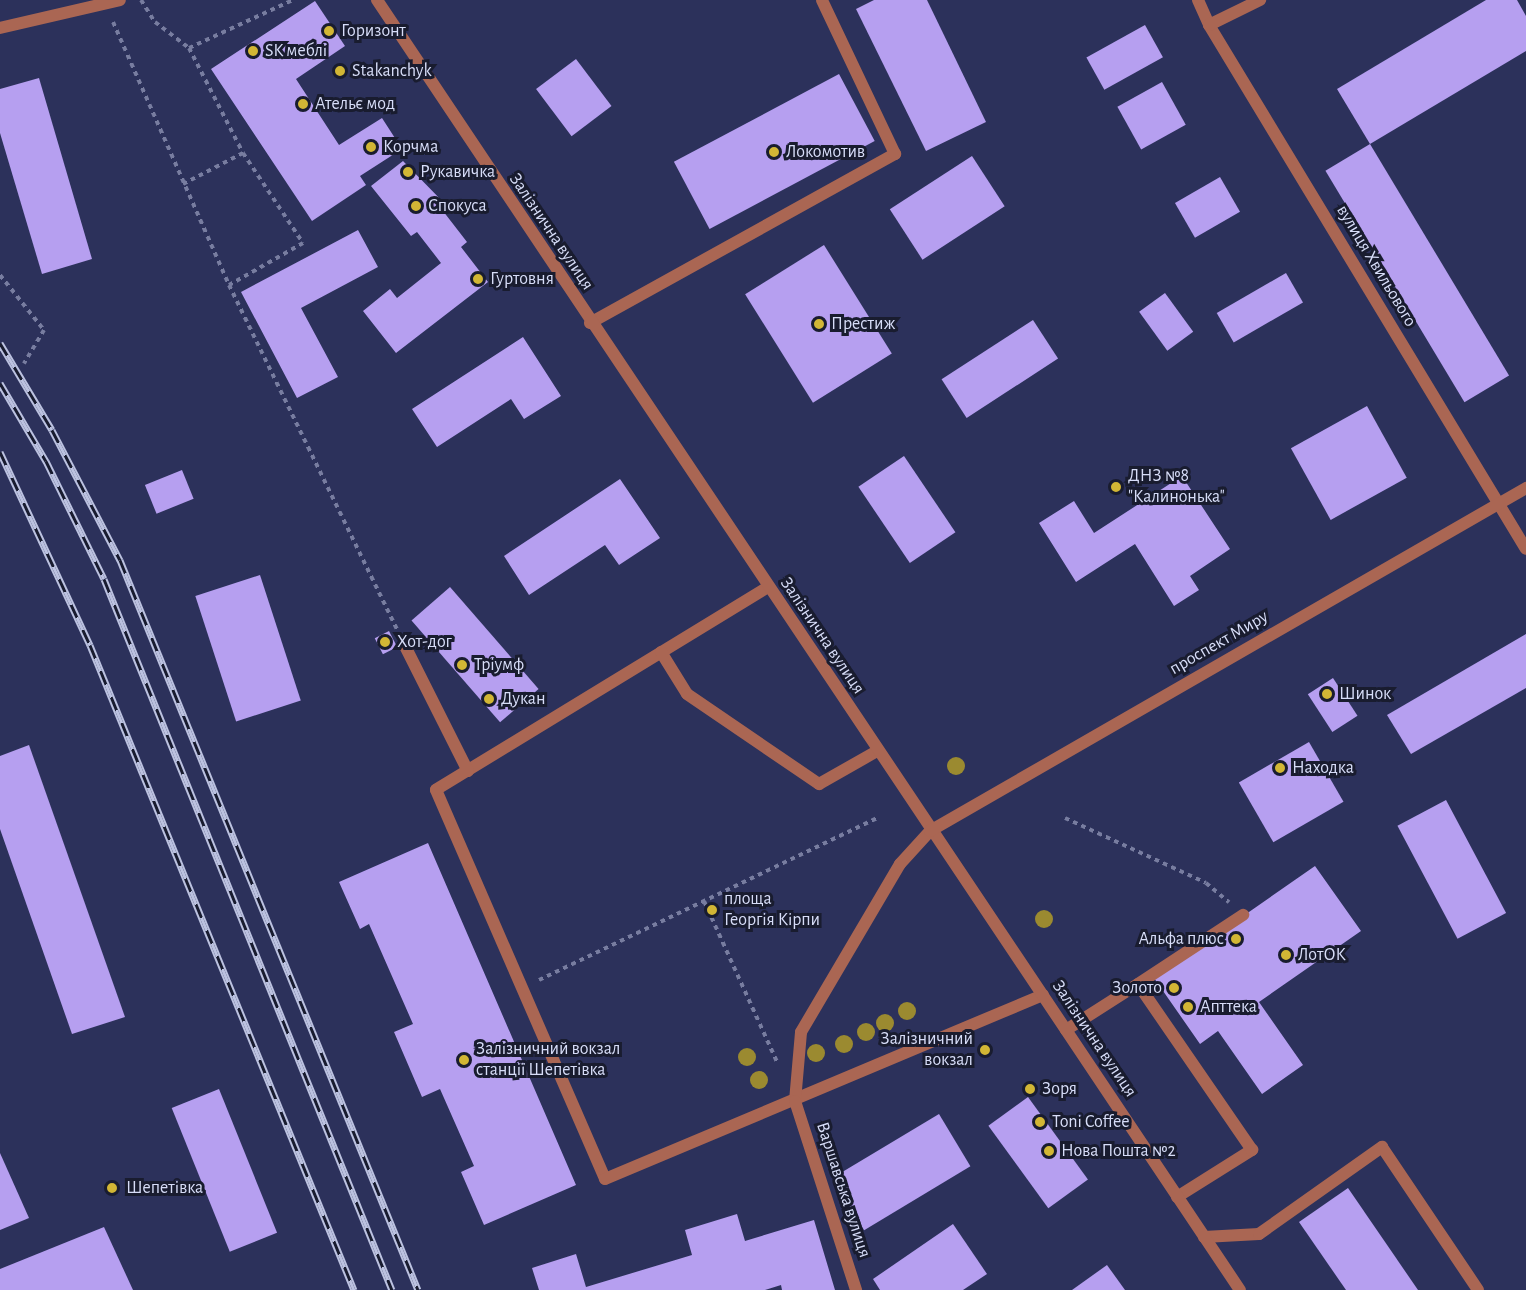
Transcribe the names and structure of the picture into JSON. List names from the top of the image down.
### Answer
{
  "streets": {
    "street": [
      "Залізнична вулиця",
      "вулиця Хвильового",
      "проспект Миру",
      "Варшавська вулиця"
    ]
  },
  "crossings": [
    ["Залізнична вулиця", "проспект Миру"],
    ["вулиця Хвильового", "проспект Миру"],
    ["проспект Миру", "Варшавська вулиця"]
  ],
  "places": [
    "Горизонт",
    "SK меблі",
    "Stakanchyk",
    "Ательє мод",
    "Корчма",
    "Локомотив",
    "Рукавичка",
    "Спокуса",
    "Гуртовня",
    "Престиж",
    "ДНЗ №8 \"Калинонька\"",
    "Хот-дог",
    "Тріумф",
    "Шинок",
    "Дукан",
    "Находка",
    "площа Георгія Кірпи",
    "Альфа плюс",
    "ЛотОК",
    "Золото",
    "Апттека",
    "Залізничний вокзал",
    "Залізничний вокзал станції Шепетівка",
    "Зоря",
    "Toni Coffee",
    "Нова Пошта №2",
    "Шепетівка"
  ]
}
